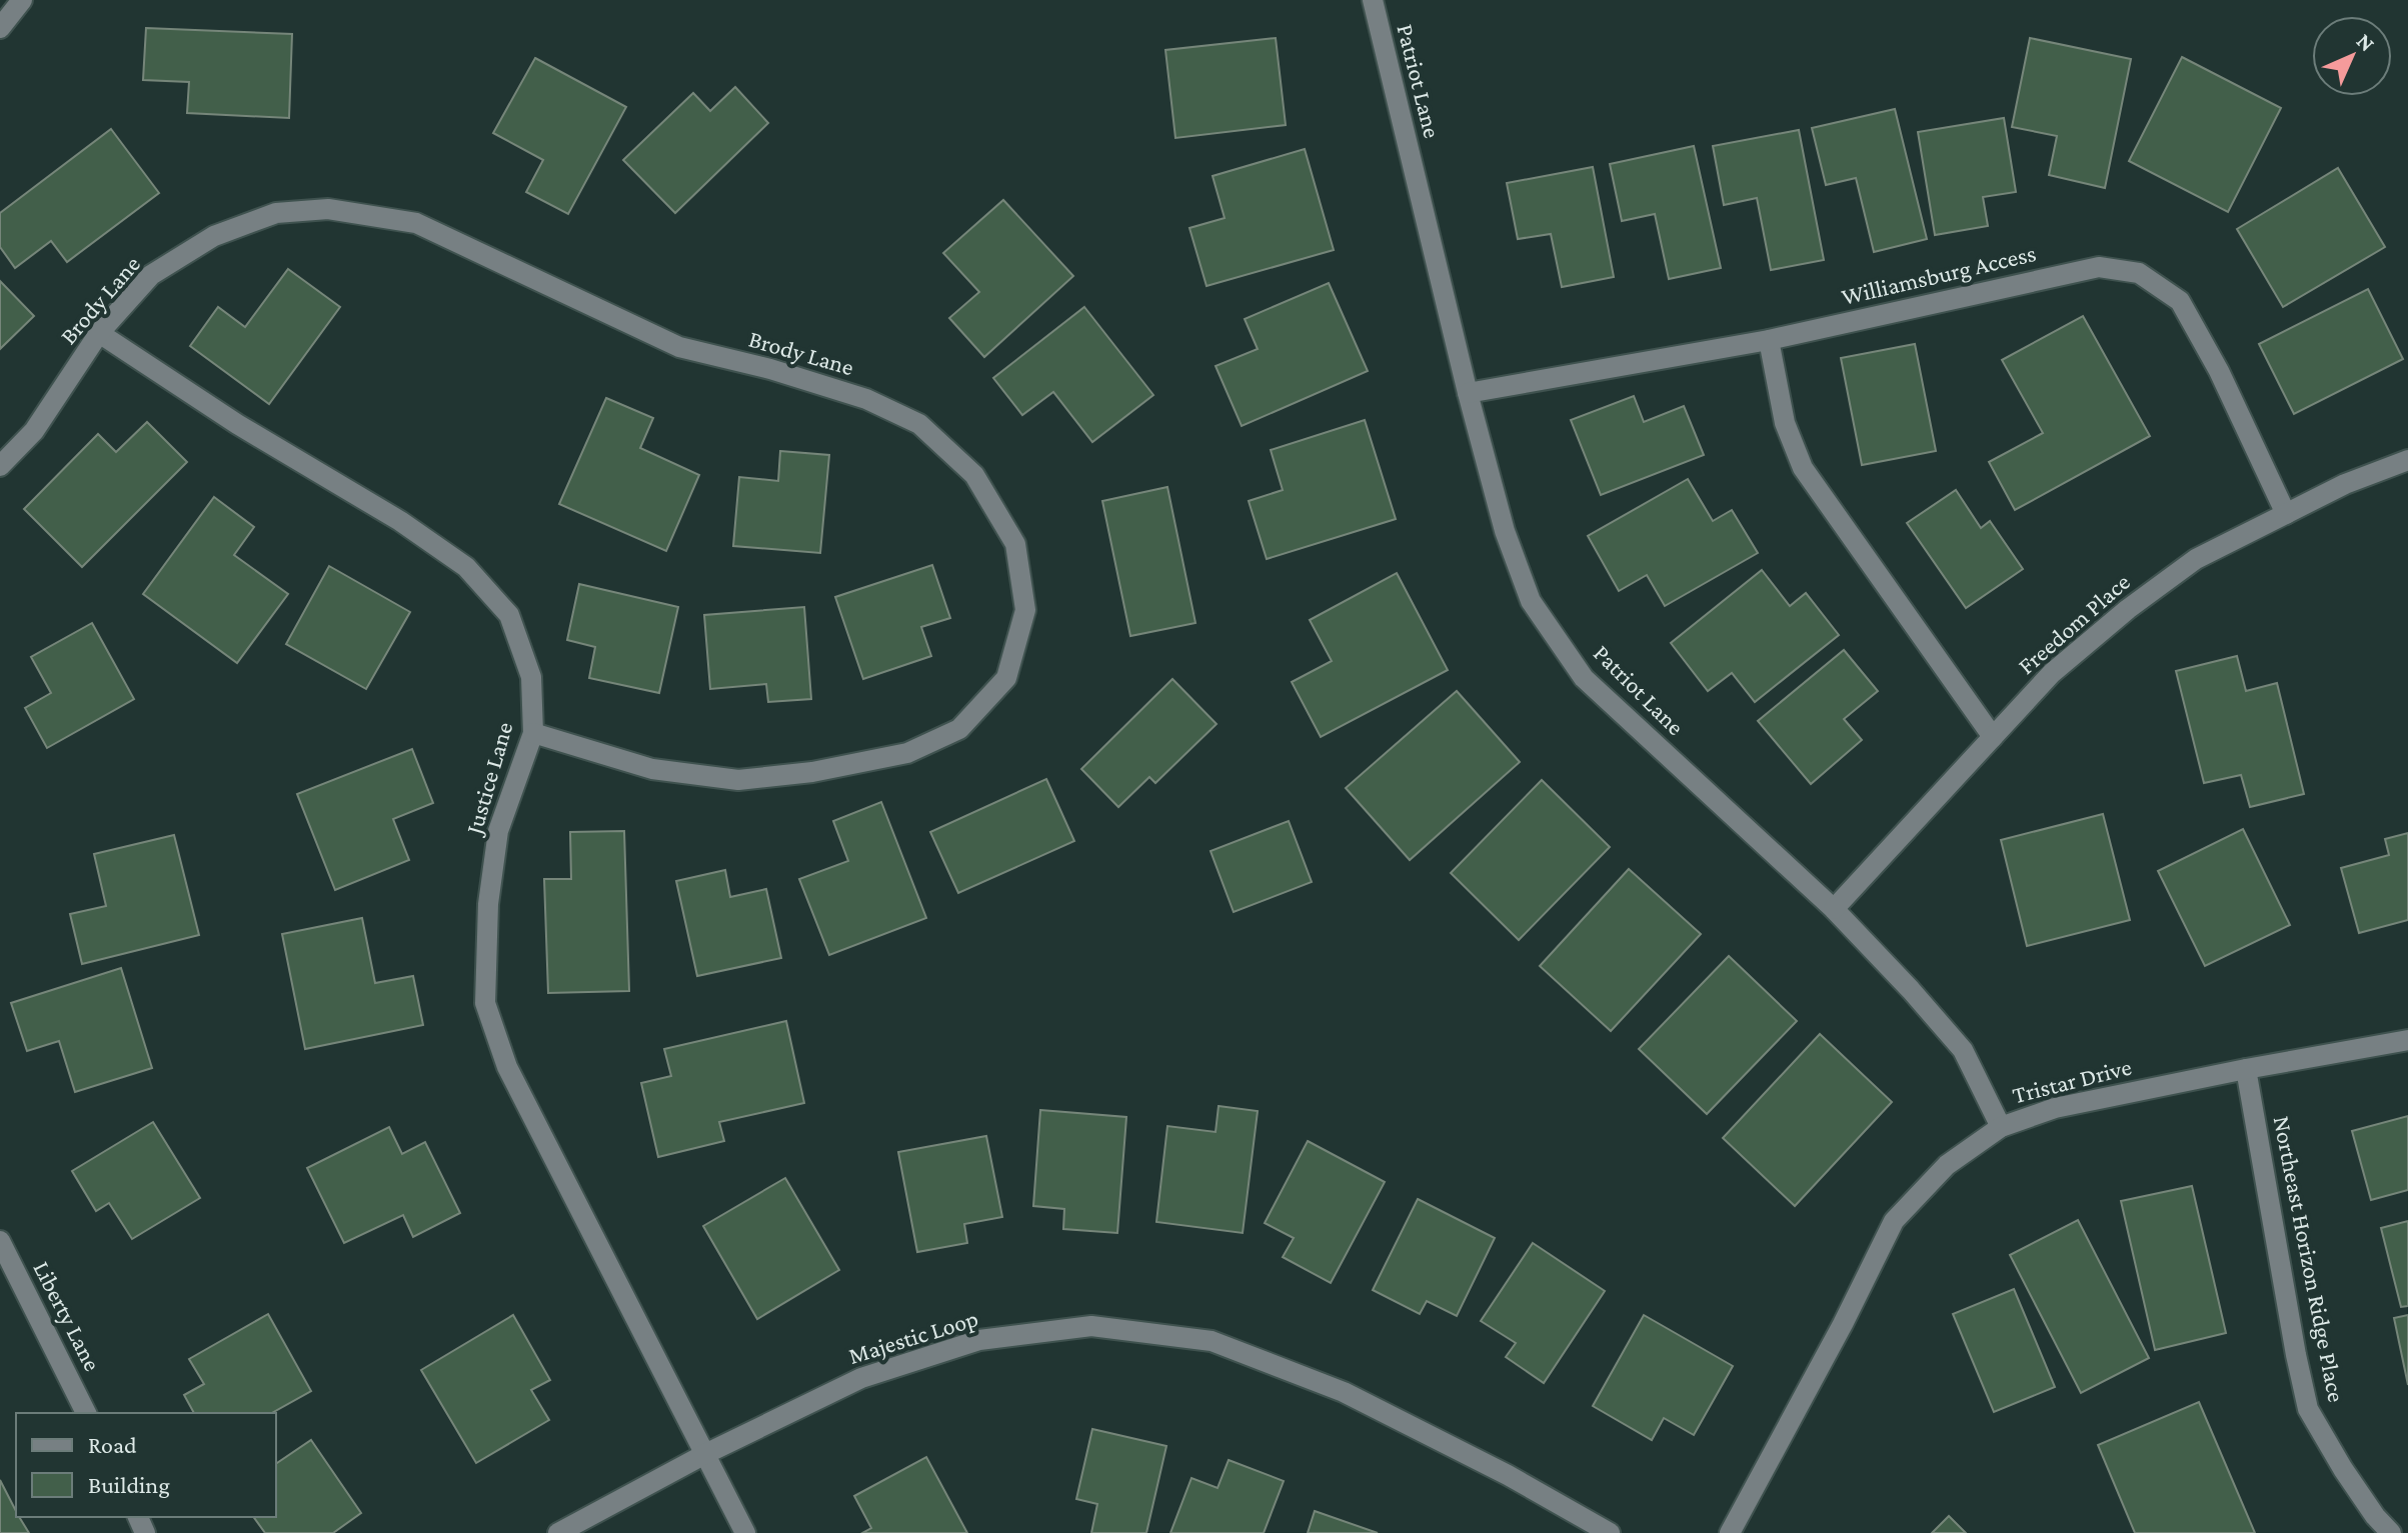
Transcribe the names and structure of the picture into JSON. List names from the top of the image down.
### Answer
{
  "streets": {
    "street": [
      "Patriot Lane",
      "Williamsburg Access",
      "Brody Lane",
      "Freedom Place",
      "Justice Lane",
      "Tristar Drive",
      "Northeast Horizon Ridge Place",
      "Liberty Lane",
      "Majestic Loop"
    ]
  },
  "crossings": [
    ["Patriot Lane", "Williamsburg Access"],
    ["Patriot Lane", "Freedom Place"],
    ["Patriot Lane", "Tristar Drive"],
    ["Williamsburg Access", "Freedom Place"],
    ["Brody Lane", "Justice Lane"],
    ["Justice Lane", "Majestic Loop"],
    ["Tristar Drive", "Northeast Horizon Ridge Place"]
  ],
  "legend": ["Road", "Building"],
  "north": "top right"
}
